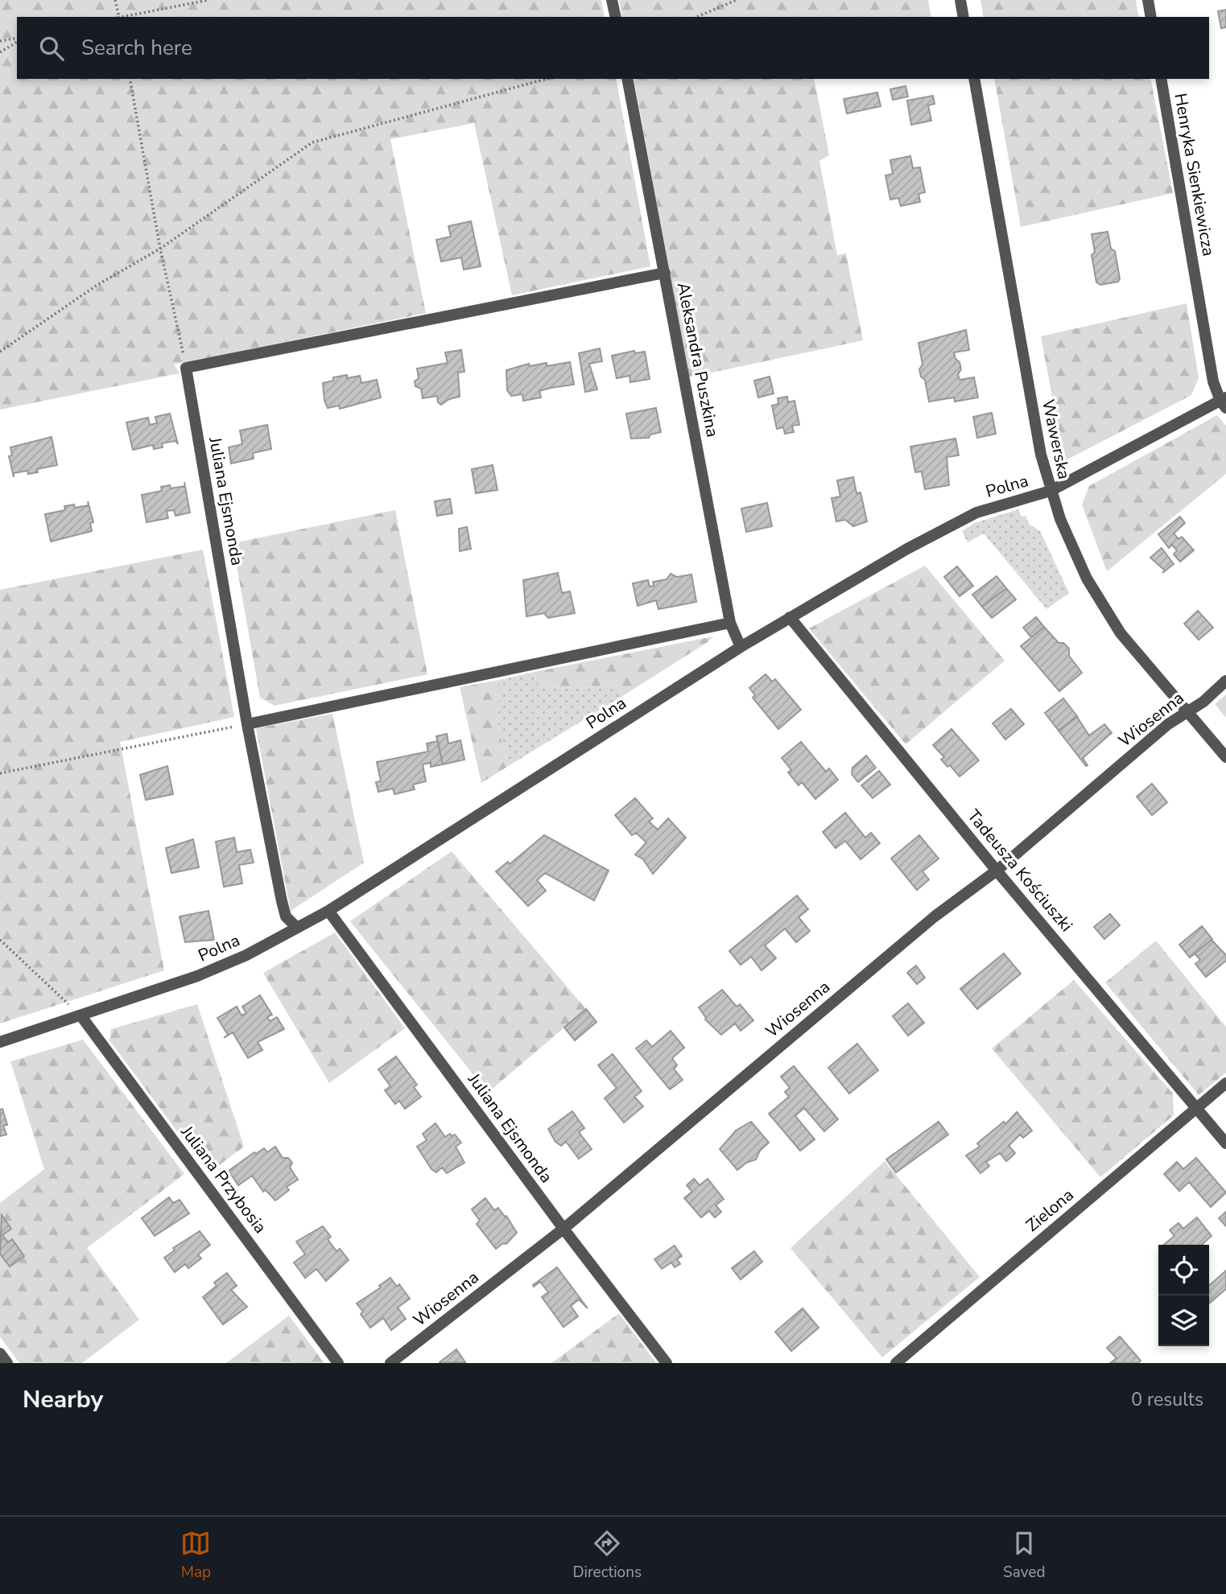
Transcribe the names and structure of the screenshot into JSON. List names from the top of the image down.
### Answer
{
  "streets": {
    "street": [
      "Henryka Sienkiewicza",
      "Aleksandra Puszkina",
      "Wawerska",
      "Polna",
      "Juliana Ejsmonda",
      "Wiosenna",
      "Tadeusza Kościuszki",
      "Juliana Przybosia",
      "Zielona"
    ]
  },
  "crossings": [
    ["Henryka Sienkiewicza", "Polna"],
    ["Aleksandra Puszkina", "Polna"],
    ["Wawerska", "Polna"],
    ["Wawerska", "Wiosenna"],
    ["Polna", "Juliana Ejsmonda"],
    ["Polna", "Tadeusza Kościuszki"],
    ["Polna", "Juliana Przybosia"],
    ["Juliana Ejsmonda", "Wiosenna"],
    ["Wiosenna", "Tadeusza Kościuszki"],
    ["Tadeusza Kościuszki", "Zielona"]
  ],
  "page": {
    "search": "Search here",
    "heading": ["Nearby", "0 results"],
    "nav": ["Map", "Directions", "Saved"]
  }
}
